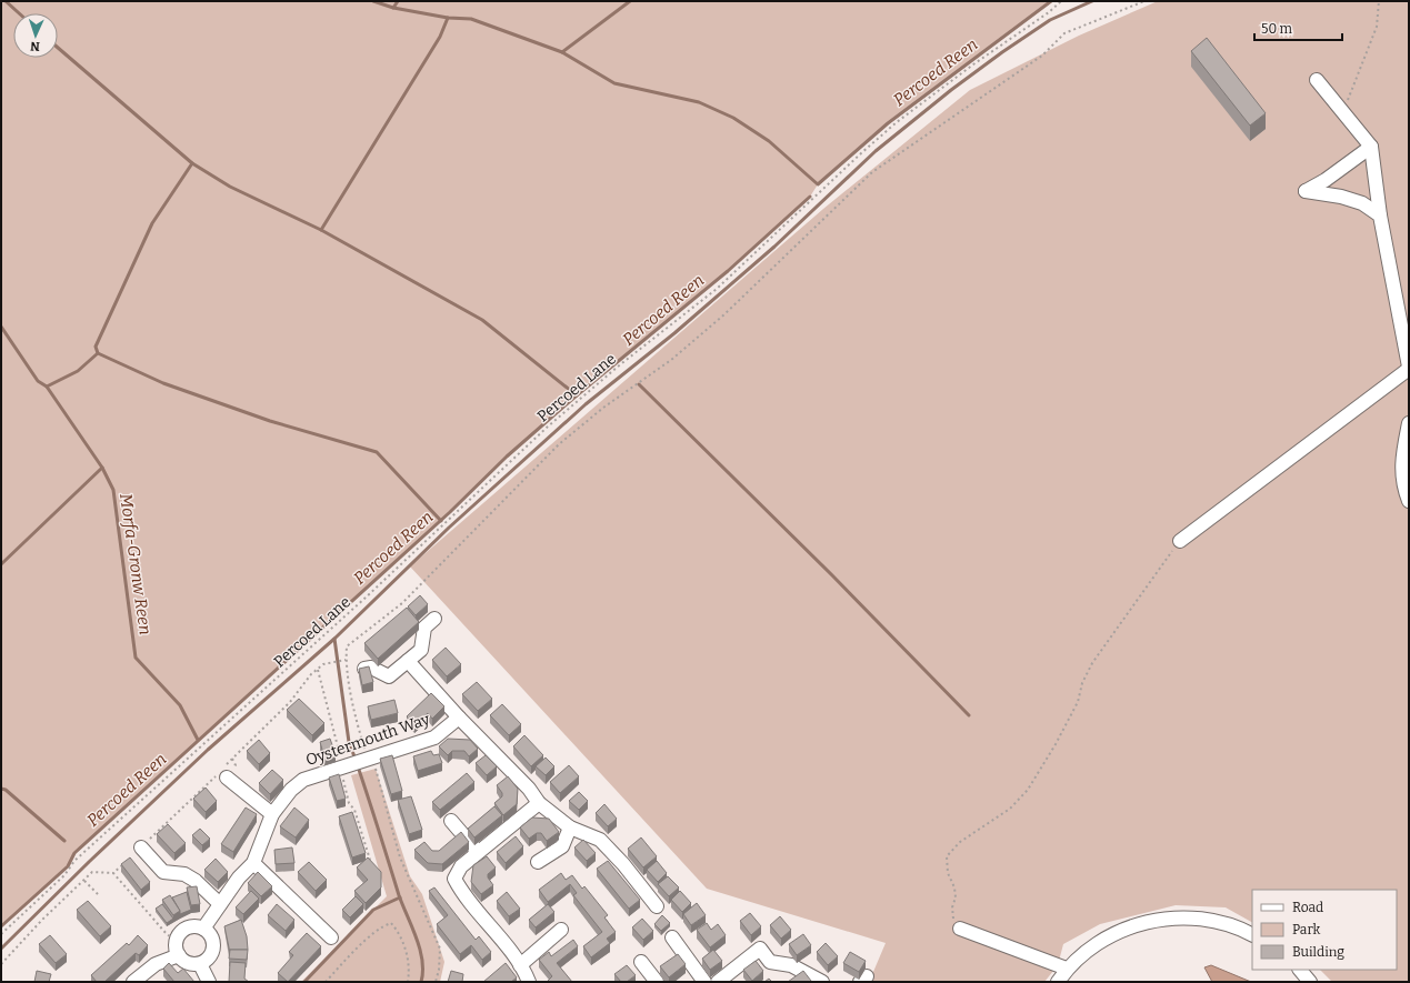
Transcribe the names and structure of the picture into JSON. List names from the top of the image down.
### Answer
{
  "streets": {
    "street": ["Oystermouth Way"],
    "path": ["Percoed Lane"]
  },
  "water": ["Percoed Reen", "Morfa-Gronw Reen"],
  "legend": ["Road", "Park", "Building"],
  "scale_bar": "50 m",
  "north": "bottom"
}
